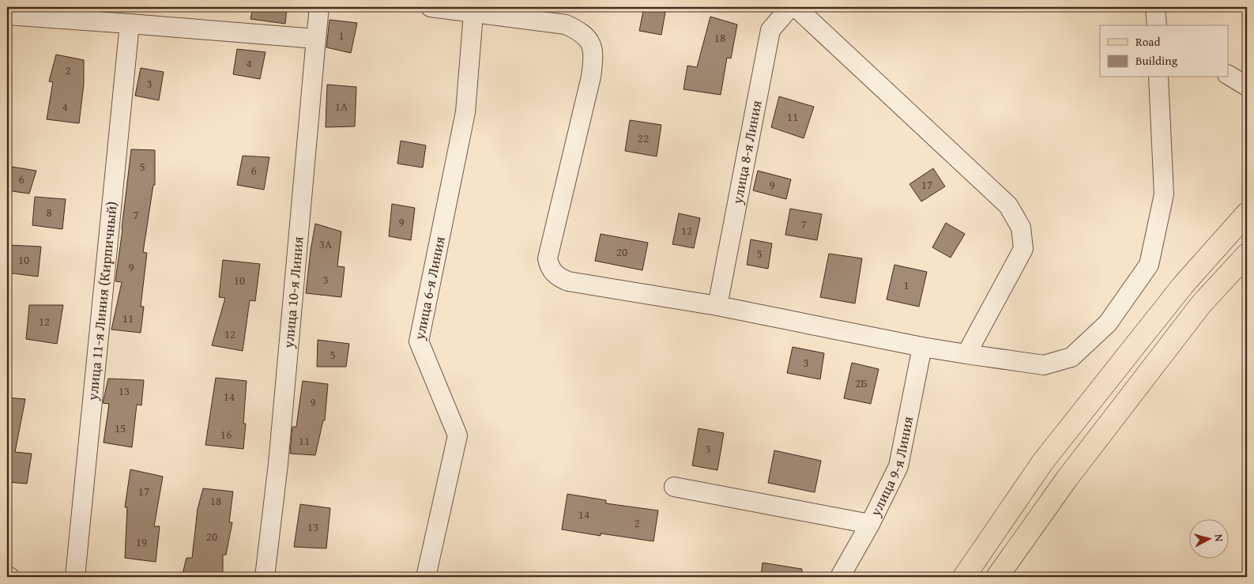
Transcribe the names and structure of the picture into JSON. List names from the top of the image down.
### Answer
{
  "streets": {
    "street": [
      "улица 8-я Линия",
      "улица 6-я Линия",
      "улица 10-я Линия",
      "улица 11-я Линия (Кирпичный)",
      "улица 9-я Линия"
    ]
  },
  "house_numbers": [
    "1",
    "18",
    "4",
    "2",
    "3",
    "4",
    "1А",
    "11",
    "22",
    "5",
    "6",
    "6",
    "9",
    "17",
    "8",
    "7",
    "9",
    "7",
    "12",
    "3А",
    "20",
    "5",
    "10",
    "9",
    "3",
    "10",
    "1",
    "11",
    "12",
    "12",
    "5",
    "3",
    "2Б",
    "13",
    "14",
    "9",
    "15",
    "16",
    "11",
    "3",
    "17",
    "18",
    "14",
    "2",
    "13",
    "20",
    "19"
  ],
  "legend": ["Road", "Building"],
  "north": "right"
}
